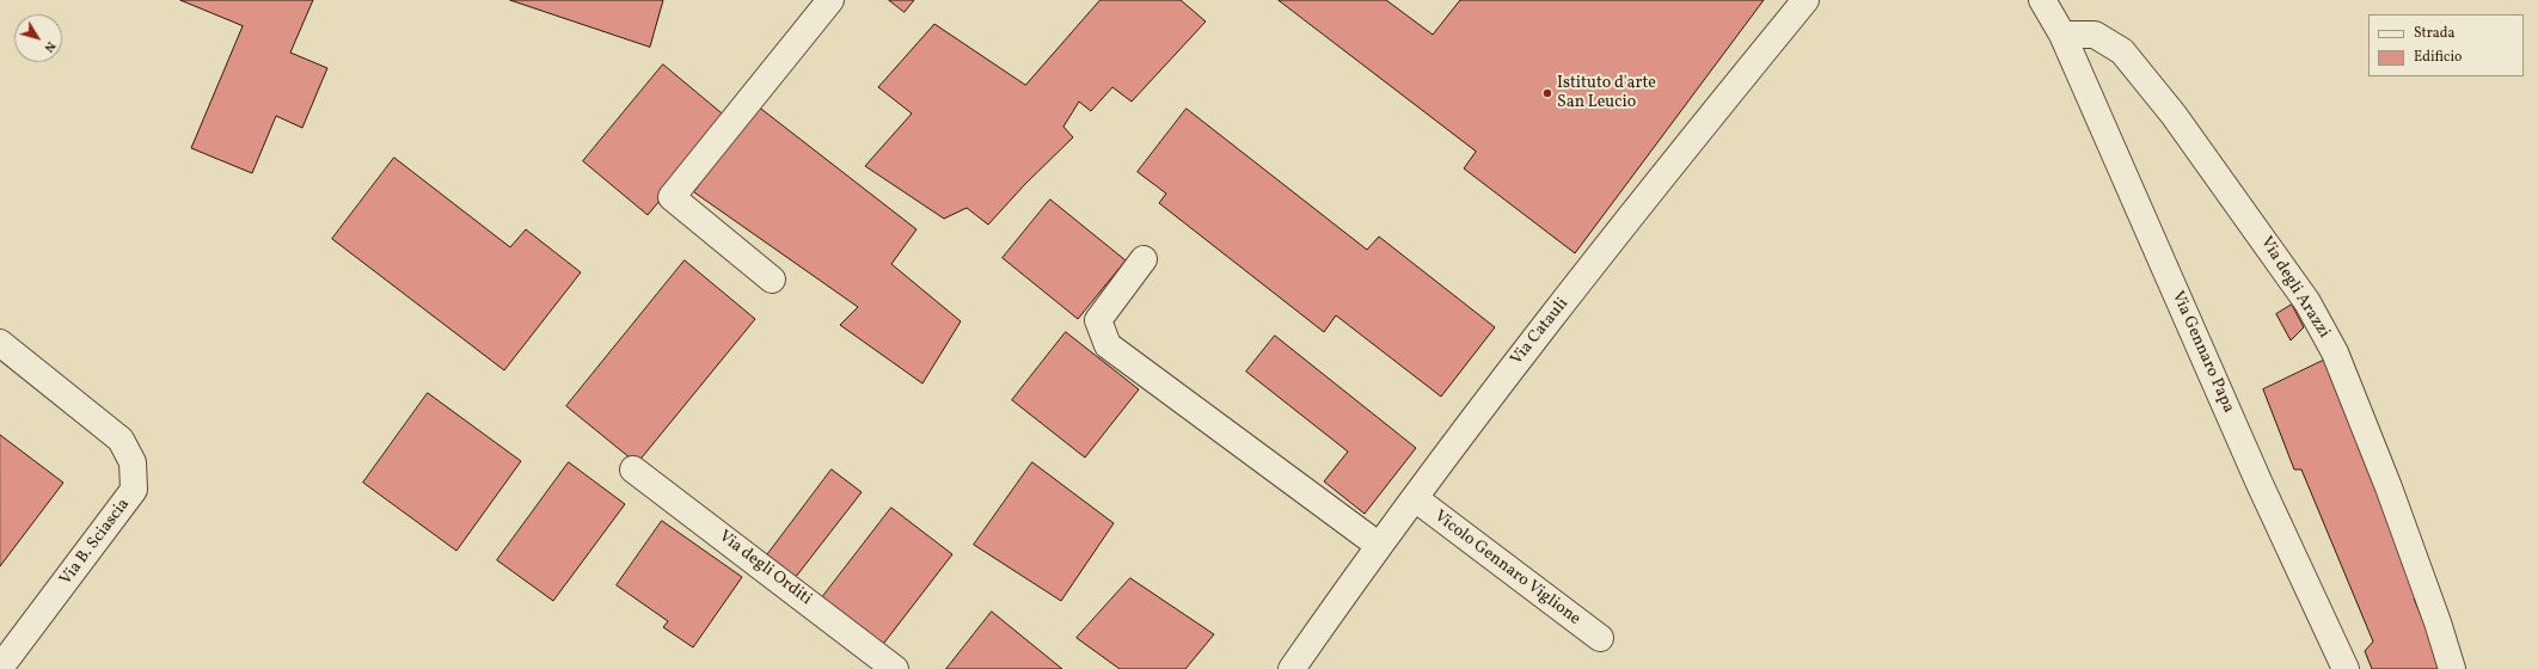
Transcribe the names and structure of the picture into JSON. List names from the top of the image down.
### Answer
{
  "streets": {
    "street": [
      "Via degli Arazzi",
      "Via Catauli",
      "Via Gennaro Papa",
      "Via B. Sciascia",
      "Via degli Orditi",
      "Vicolo Gennaro Viglione"
    ]
  },
  "crossings": [
    ["Via degli Arazzi", "Via Gennaro Papa"],
    ["Via Catauli", "Vicolo Gennaro Viglione"]
  ],
  "places": ["Istituto d'arte San Leucio"],
  "legend": ["Strada", "Edificio"],
  "north": "bottom right"
}
